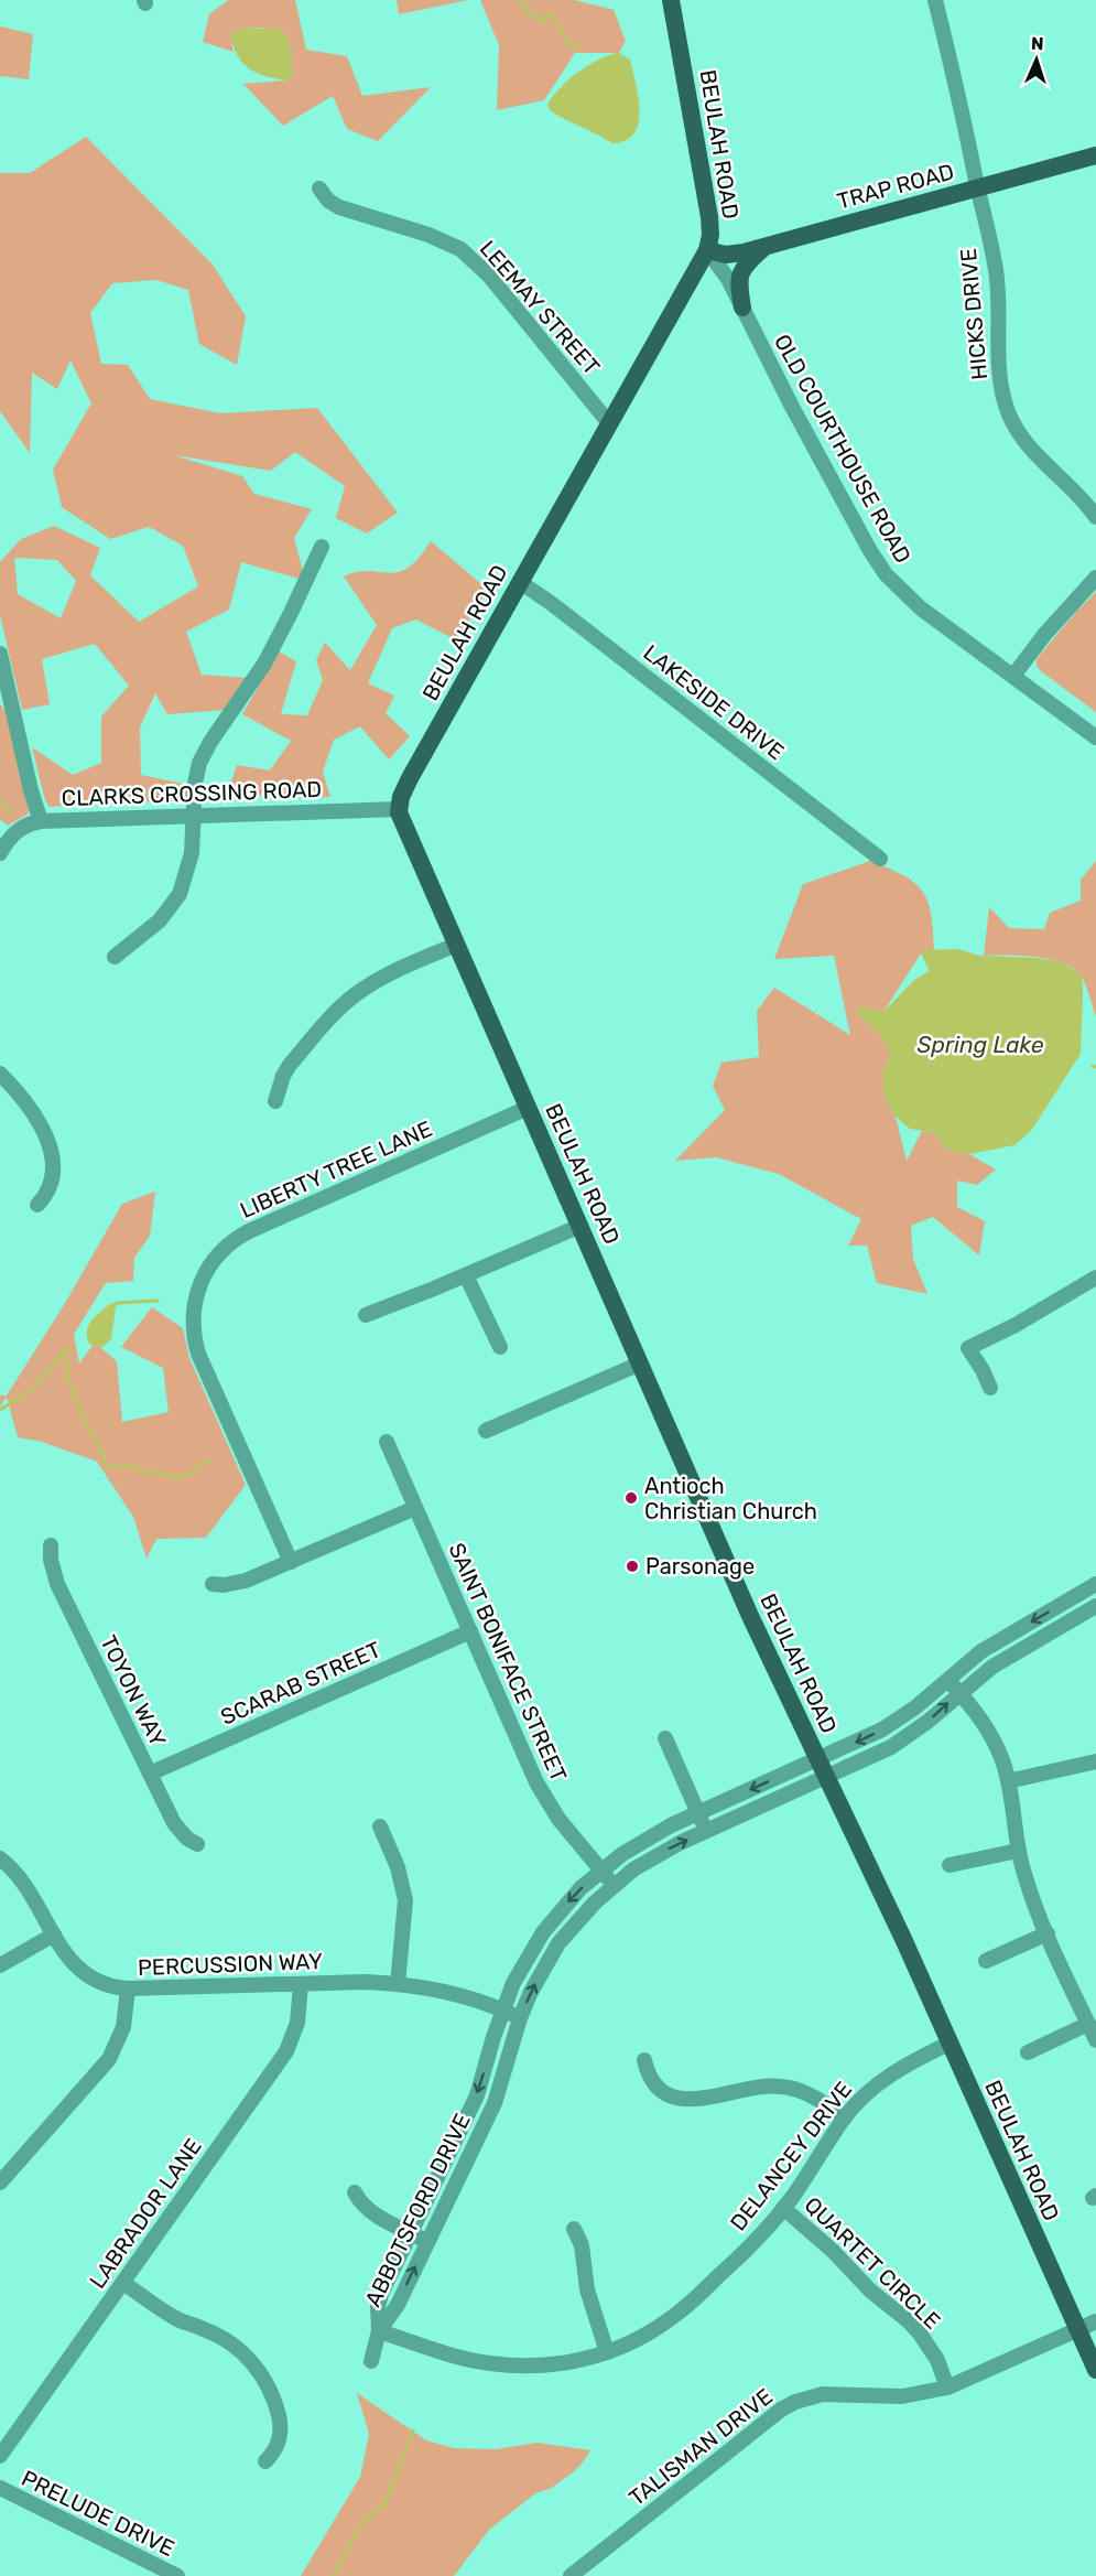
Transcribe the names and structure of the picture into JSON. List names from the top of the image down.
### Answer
{
  "streets": {
    "main road": ["BEULAH ROAD", "TRAP ROAD"],
    "street": [
      "LEEMAY STREET",
      "HICKS DRIVE",
      "OLD COURTHOUSE ROAD",
      "LAKESIDE DRIVE",
      "CLARKS CROSSING ROAD",
      "LIBERTY TREE LANE",
      "SAINT BONIFACE STREET",
      "SCARAB STREET",
      "TOYON WAY",
      "PERCUSSION WAY",
      "DELANCEY DRIVE",
      "ABBOTSFORD DRIVE",
      "LABRADOR LANE",
      "QUARTET CIRCLE",
      "TALISMAN DRIVE",
      "PRELUDE DRIVE"
    ]
  },
  "crossings": [
    ["BEULAH ROAD", "TRAP ROAD"],
    ["BEULAH ROAD", "LEEMAY STREET"],
    ["BEULAH ROAD", "OLD COURTHOUSE ROAD"],
    ["BEULAH ROAD", "LAKESIDE DRIVE"],
    ["BEULAH ROAD", "CLARKS CROSSING ROAD"],
    ["BEULAH ROAD", "LIBERTY TREE LANE"],
    ["BEULAH ROAD", "DELANCEY DRIVE"],
    ["BEULAH ROAD", "ABBOTSFORD DRIVE"],
    ["BEULAH ROAD", "TALISMAN DRIVE"],
    ["TRAP ROAD", "HICKS DRIVE"],
    ["TRAP ROAD", "OLD COURTHOUSE ROAD"],
    ["SAINT BONIFACE STREET", "SCARAB STREET"],
    ["SAINT BONIFACE STREET", "ABBOTSFORD DRIVE"],
    ["SCARAB STREET", "TOYON WAY"],
    ["PERCUSSION WAY", "ABBOTSFORD DRIVE"],
    ["PERCUSSION WAY", "LABRADOR LANE"],
    ["DELANCEY DRIVE", "ABBOTSFORD DRIVE"],
    ["DELANCEY DRIVE", "QUARTET CIRCLE"],
    ["QUARTET CIRCLE", "TALISMAN DRIVE"]
  ],
  "water": ["Spring Lake"],
  "places": ["Antioch Christian Church", "Parsonage"],
  "north": "top"
}
